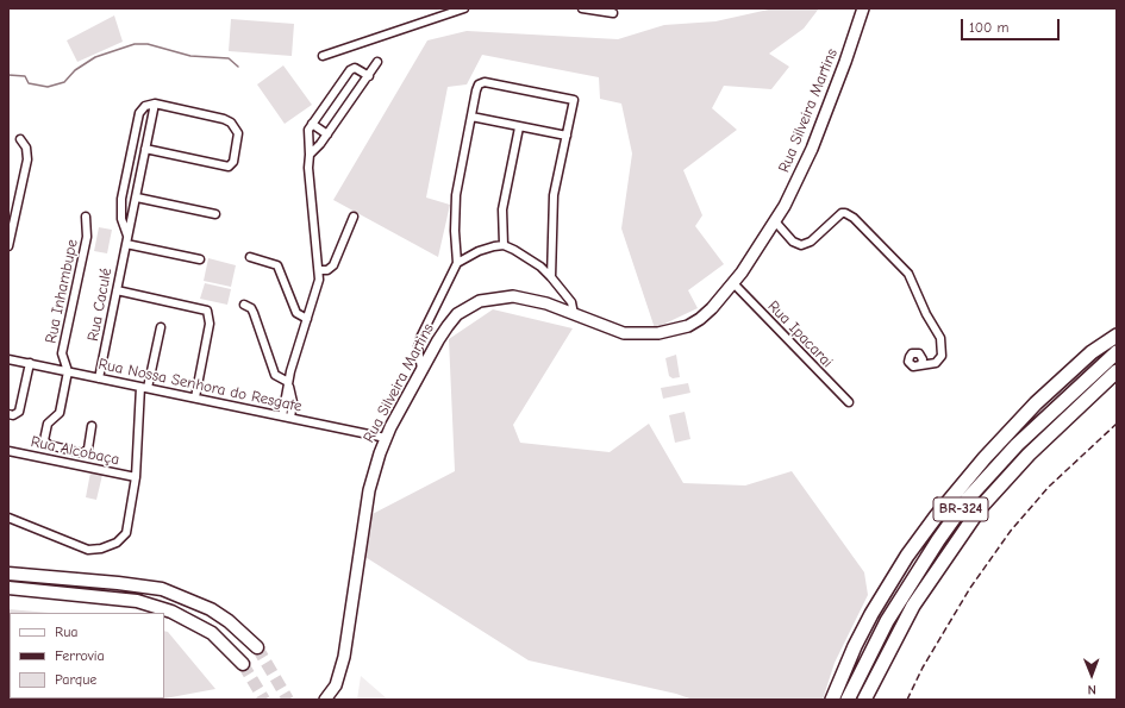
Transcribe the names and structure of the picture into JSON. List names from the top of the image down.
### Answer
{
  "streets": {
    "highway": ["BR-324"],
    "main road": ["Rua Silveira Martins"],
    "street": [
      "Rua Inhambupe",
      "Rua Caculé",
      "Rua Ipacarai",
      "Rua Nossa Senhora do Resgate",
      "Rua Alcobaça"
    ]
  },
  "crossings": [
    ["Rua Silveira Martins", "Rua Ipacarai"],
    ["Rua Silveira Martins", "Rua Nossa Senhora do Resgate"],
    ["Rua Inhambupe", "Rua Nossa Senhora do Resgate"],
    ["Rua Caculé", "Rua Nossa Senhora do Resgate"]
  ],
  "legend": ["Rua", "Ferrovia", "Parque"],
  "scale_bar": "100 m",
  "north": "bottom"
}
